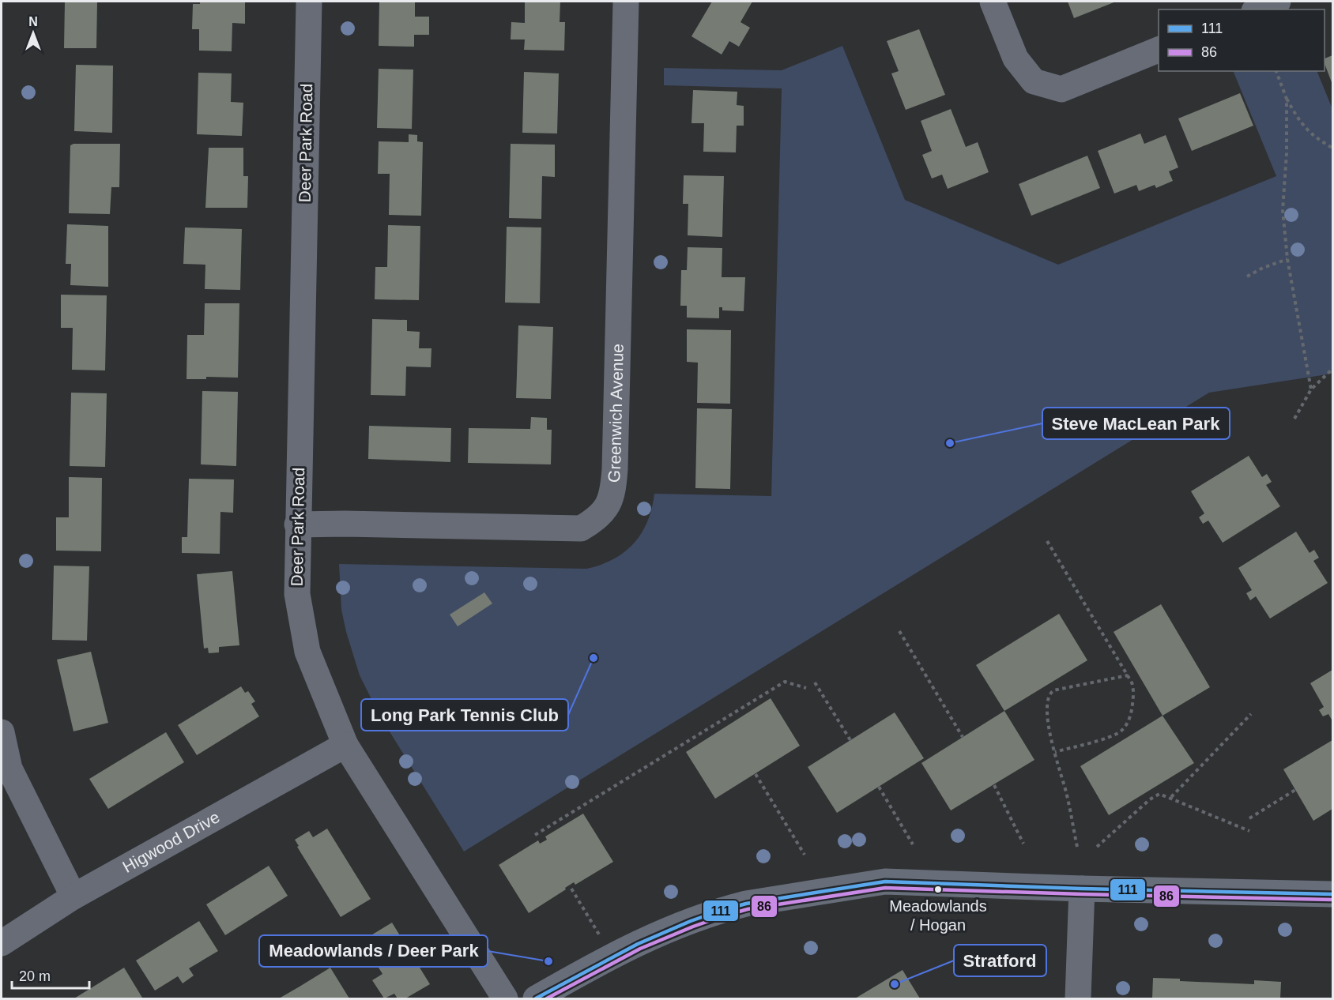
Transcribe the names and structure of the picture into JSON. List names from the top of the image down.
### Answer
{
  "streets": {
    "street": ["Deer Park Road", "Greenwich Avenue", "Higwood Drive"]
  },
  "crossings": [
    ["Deer Park Road", "Greenwich Avenue"],
    ["Deer Park Road", "Higwood Drive"]
  ],
  "places": [
    "Steve MacLean Park",
    "Long Park Tennis Club",
    "Meadowlands / Hogan",
    "Meadowlands / Deer Park",
    "Stratford"
  ],
  "lines": ["transit line 111", "transit line 86"],
  "legend": ["111", "86"],
  "scale_bar": "20 m",
  "north": "top"
}
